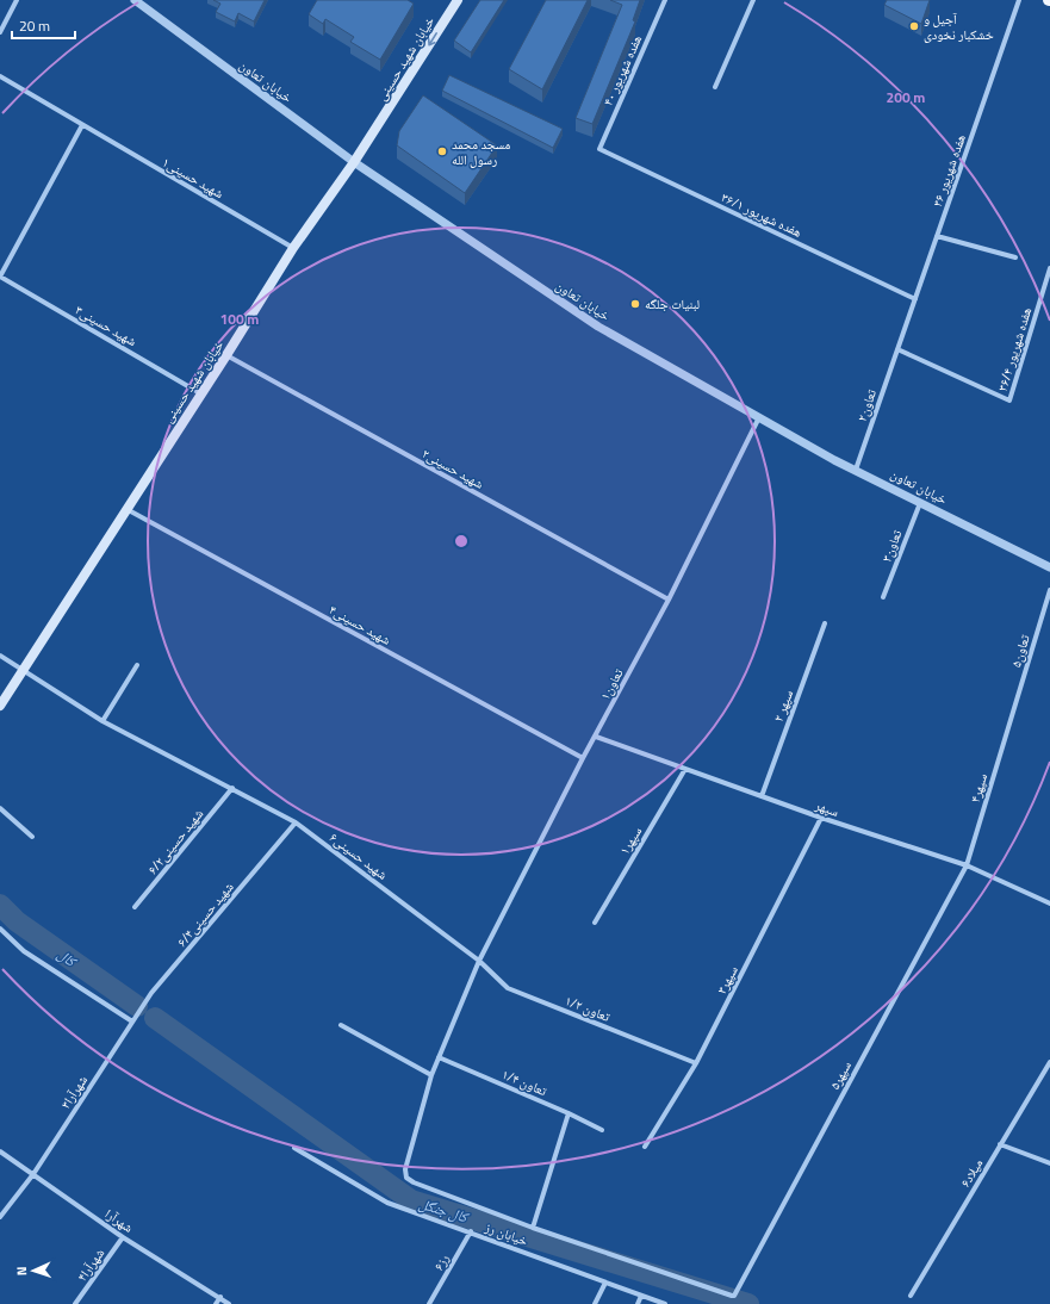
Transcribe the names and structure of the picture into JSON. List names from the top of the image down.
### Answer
{
  "streets": {
    "main road": ["خیابان شهید حسینی"],
    "street": [
      "هفده شهریور ۴۰",
      "خیابان تعاون",
      "هفده شهریور ۳۶",
      "شهید حسینی۱",
      "هفده شهریور ۳۶/۱",
      "شهید حسینی۳",
      "هفده شهریور ۳۶/۴",
      "تعاون۲",
      "شهید حسینی۲",
      "تعاون۳",
      "شهید حسینی۴",
      "تعاون۵",
      "تعاون۱",
      "سپهر ۲",
      "سپهر۴",
      "سپهر",
      "سپهر۱",
      "شهید حسینی۶/۲",
      "شهید حسینی۶",
      "شهید حسینی۶/۴",
      "سپهر۳",
      "تعاون ۱/۲",
      "سپهر۵",
      "تعاون ۱/۴",
      "شهرآرا۳",
      "میلاد۶",
      "شهرآرا",
      "خیابان رز",
      "رز۶",
      "شهرآرا۴"
    ]
  },
  "crossings": [
    ["خیابان شهید حسینی", "خیابان تعاون"],
    ["خیابان شهید حسینی", "شهید حسینی۱"],
    ["خیابان شهید حسینی", "شهید حسینی۳"],
    ["خیابان شهید حسینی", "شهید حسینی۲"],
    ["خیابان شهید حسینی", "شهید حسینی۴"],
    ["خیابان شهید حسینی", "شهید حسینی۶"],
    ["هفده شهریور ۴۰", "هفده شهریور ۳۶/۱"],
    ["خیابان تعاون", "تعاون۲"],
    ["خیابان تعاون", "تعاون۳"],
    ["خیابان تعاون", "تعاون۱"],
    ["هفده شهریور ۳۶", "هفده شهریور ۳۶/۱"],
    ["هفده شهریور ۳۶", "هفده شهریور ۳۶/۴"],
    ["هفده شهریور ۳۶", "تعاون۲"],
    ["هفده شهریور ۳۶/۴", "تعاون۲"],
    ["شهید حسینی۲", "تعاون۱"],
    ["شهید حسینی۴", "تعاون۱"],
    ["تعاون۵", "سپهر۴"],
    ["تعاون۱", "سپهر"],
    ["تعاون۱", "شهید حسینی۶"],
    ["تعاون۱", "تعاون ۱/۲"],
    ["سپهر ۲", "سپهر"],
    ["سپهر۴", "سپهر"],
    ["سپهر۴", "سپهر۵"],
    ["سپهر", "سپهر۱"],
    ["سپهر", "سپهر۳"],
    ["سپهر", "سپهر۵"],
    ["شهید حسینی۶/۲", "شهید حسینی۶"],
    ["شهید حسینی۶", "شهید حسینی۶/۴"],
    ["شهید حسینی۶", "تعاون ۱/۲"],
    ["شهید حسینی۶/۴", "شهرآرا۳"],
    ["سپهر۳", "تعاون ۱/۲"],
    ["شهرآرا۳", "شهرآرا"],
    ["شهرآرا", "شهرآرا۴"],
    ["خیابان رز", "رز۶"]
  ],
  "water": ["کال", "کال جنگل"],
  "places": ["آجیل و خشکبار نخودی", "مسجد محمد رسول الله", "لبنیات جلگه"],
  "scale_bar": "20 m",
  "north": "left",
  "rings": ["200 m", "100 m"]
}
